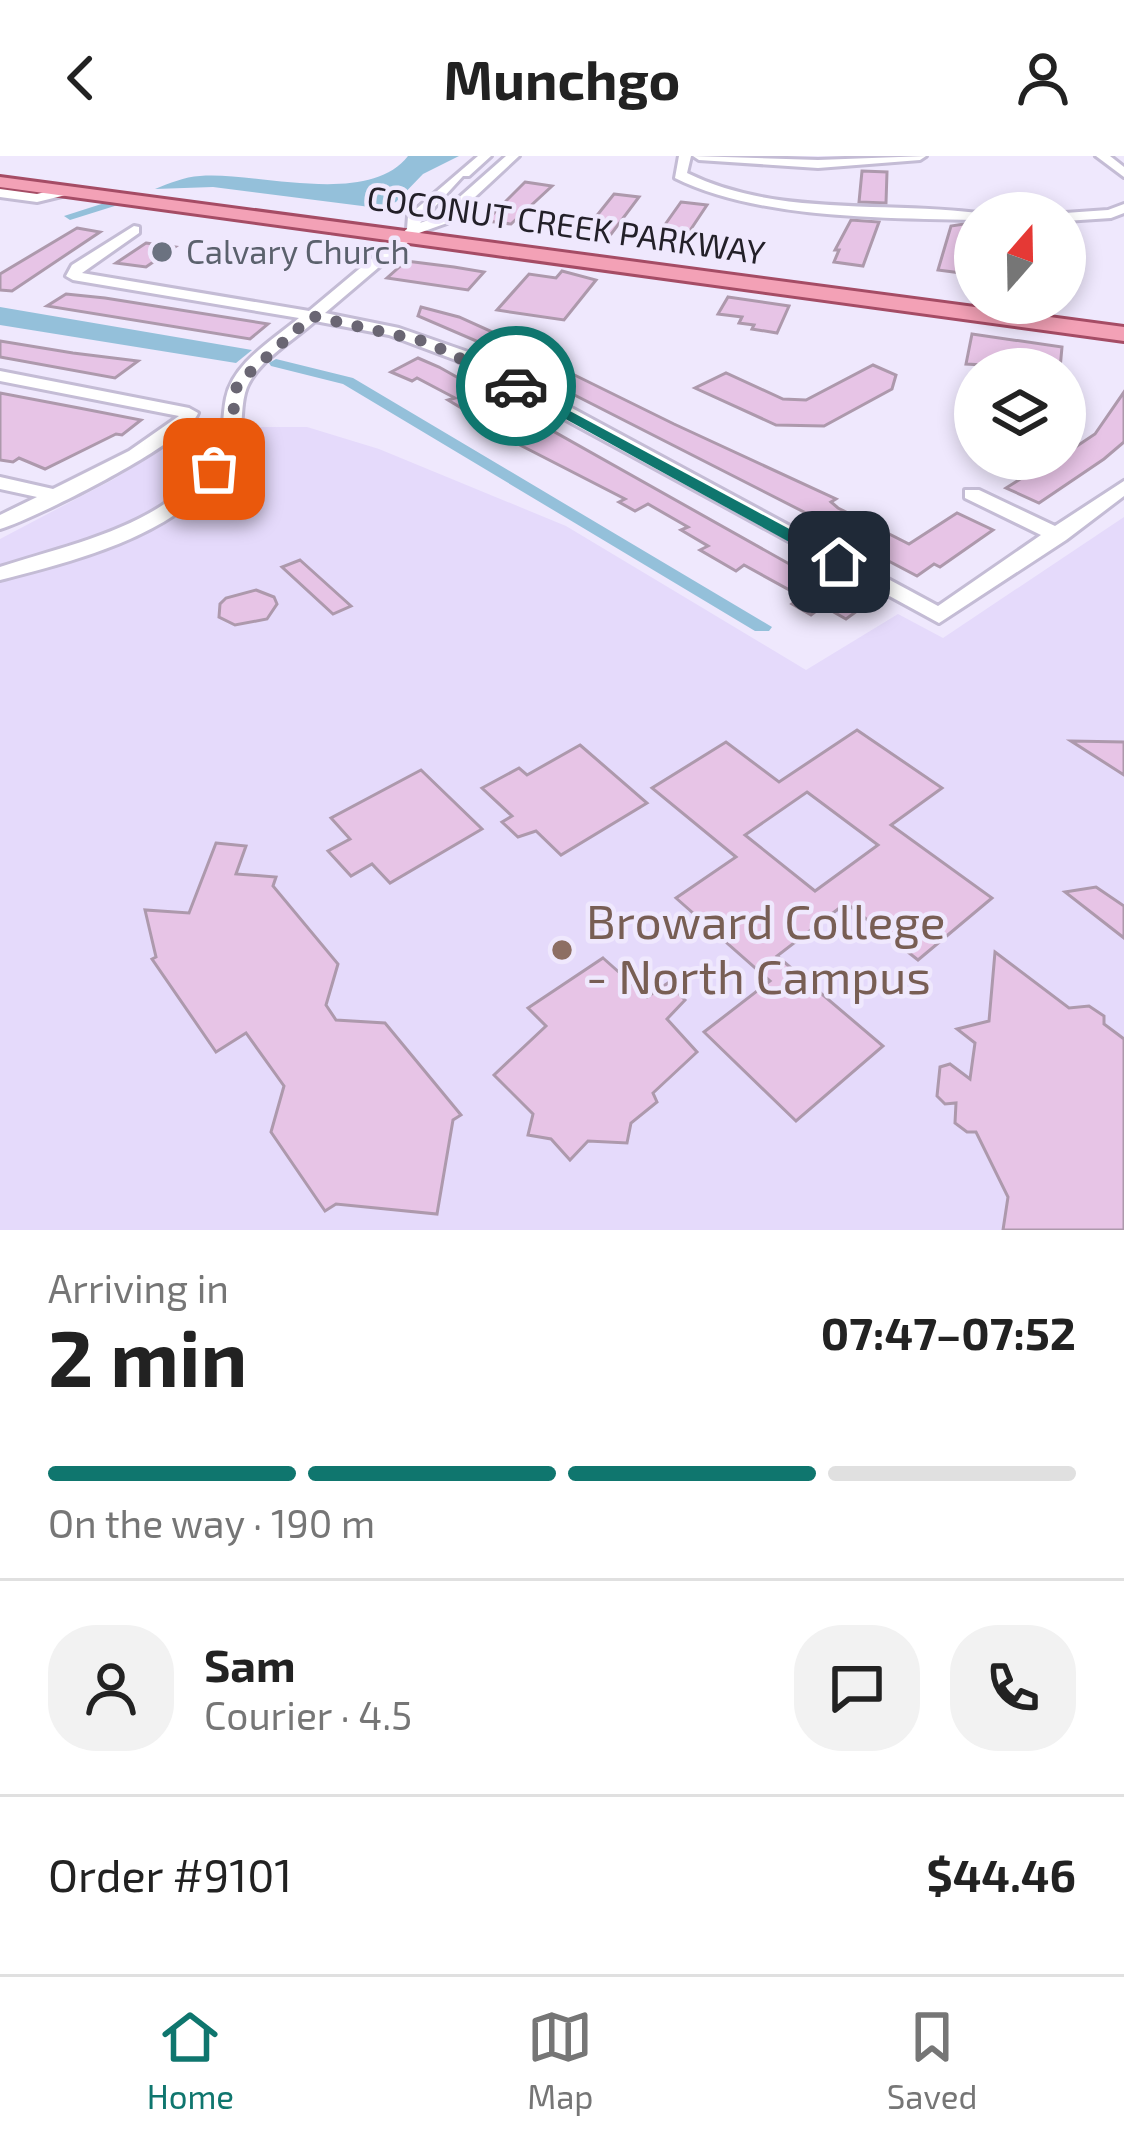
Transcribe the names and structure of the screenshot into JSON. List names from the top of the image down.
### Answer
{
  "streets": {
    "main road": ["COCONUT CREEK PARKWAY"]
  },
  "places": ["Calvary Church", "Broward College - North Campus"],
  "north": "top",
  "page": {
    "header": "Munchgo",
    "heading": ["2 min", "Arriving in", "07:47–07:52"],
    "panel": [
      "Sam",
      "Courier · 4.5",
      "Order #9101",
      "$44.46"
    ],
    "bar": "On the way · 190 m",
    "tabs": ["Home", "Map", "Saved"]
  }
}
